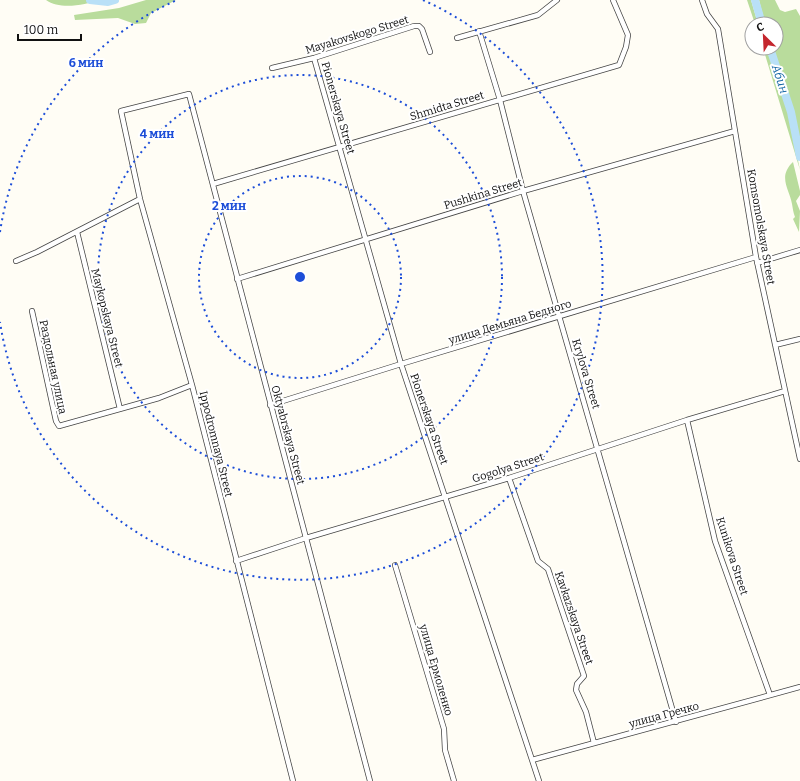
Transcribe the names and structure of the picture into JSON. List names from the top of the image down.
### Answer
{
  "streets": {
    "street": [
      "Mayakovskogo Street",
      "Shmidta Street",
      "Pionerskaya Street",
      "Pushkina Street",
      "Komsomolskaya Street",
      "Maykopskaya Street",
      "улица Демьяна Бедного",
      "Раздольная улица",
      "Krylova Street",
      "Oktyabrskaya Street",
      "Ippodromnaya Street",
      "Gogolya Street",
      "Kunikova Street",
      "Kavkazskaya Street",
      "улица Ермоленко",
      "улица Гречко"
    ]
  },
  "crossings": [
    ["Mayakovskogo Street", "Pionerskaya Street"],
    ["Shmidta Street", "Pionerskaya Street"],
    ["Shmidta Street", "Krylova Street"],
    ["Shmidta Street", "Oktyabrskaya Street"],
    ["Pionerskaya Street", "Pushkina Street"],
    ["Pionerskaya Street", "улица Демьяна Бедного"],
    ["Pionerskaya Street", "Gogolya Street"],
    ["Pionerskaya Street", "улица Гречко"],
    ["Pushkina Street", "Komsomolskaya Street"],
    ["Pushkina Street", "Krylova Street"],
    ["Pushkina Street", "Oktyabrskaya Street"],
    ["Komsomolskaya Street", "улица Демьяна Бедного"],
    ["Komsomolskaya Street", "Gogolya Street"],
    ["Maykopskaya Street", "Раздольная улица"],
    ["улица Демьяна Бедного", "Krylova Street"],
    ["улица Демьяна Бедного", "Oktyabrskaya Street"],
    ["Krylova Street", "Gogolya Street"],
    ["Krylova Street", "улица Гречко"],
    ["Oktyabrskaya Street", "Ippodromnaya Street"],
    ["Oktyabrskaya Street", "Gogolya Street"],
    ["Ippodromnaya Street", "Gogolya Street"],
    ["Gogolya Street", "Kunikova Street"],
    ["Gogolya Street", "Kavkazskaya Street"],
    ["Kunikova Street", "улица Гречко"],
    ["Kavkazskaya Street", "улица Гречко"]
  ],
  "water": ["Абин"],
  "scale_bar": "100 m",
  "north": "top left",
  "rings": ["6 мин", "4 мин", "2 мин"]
}
